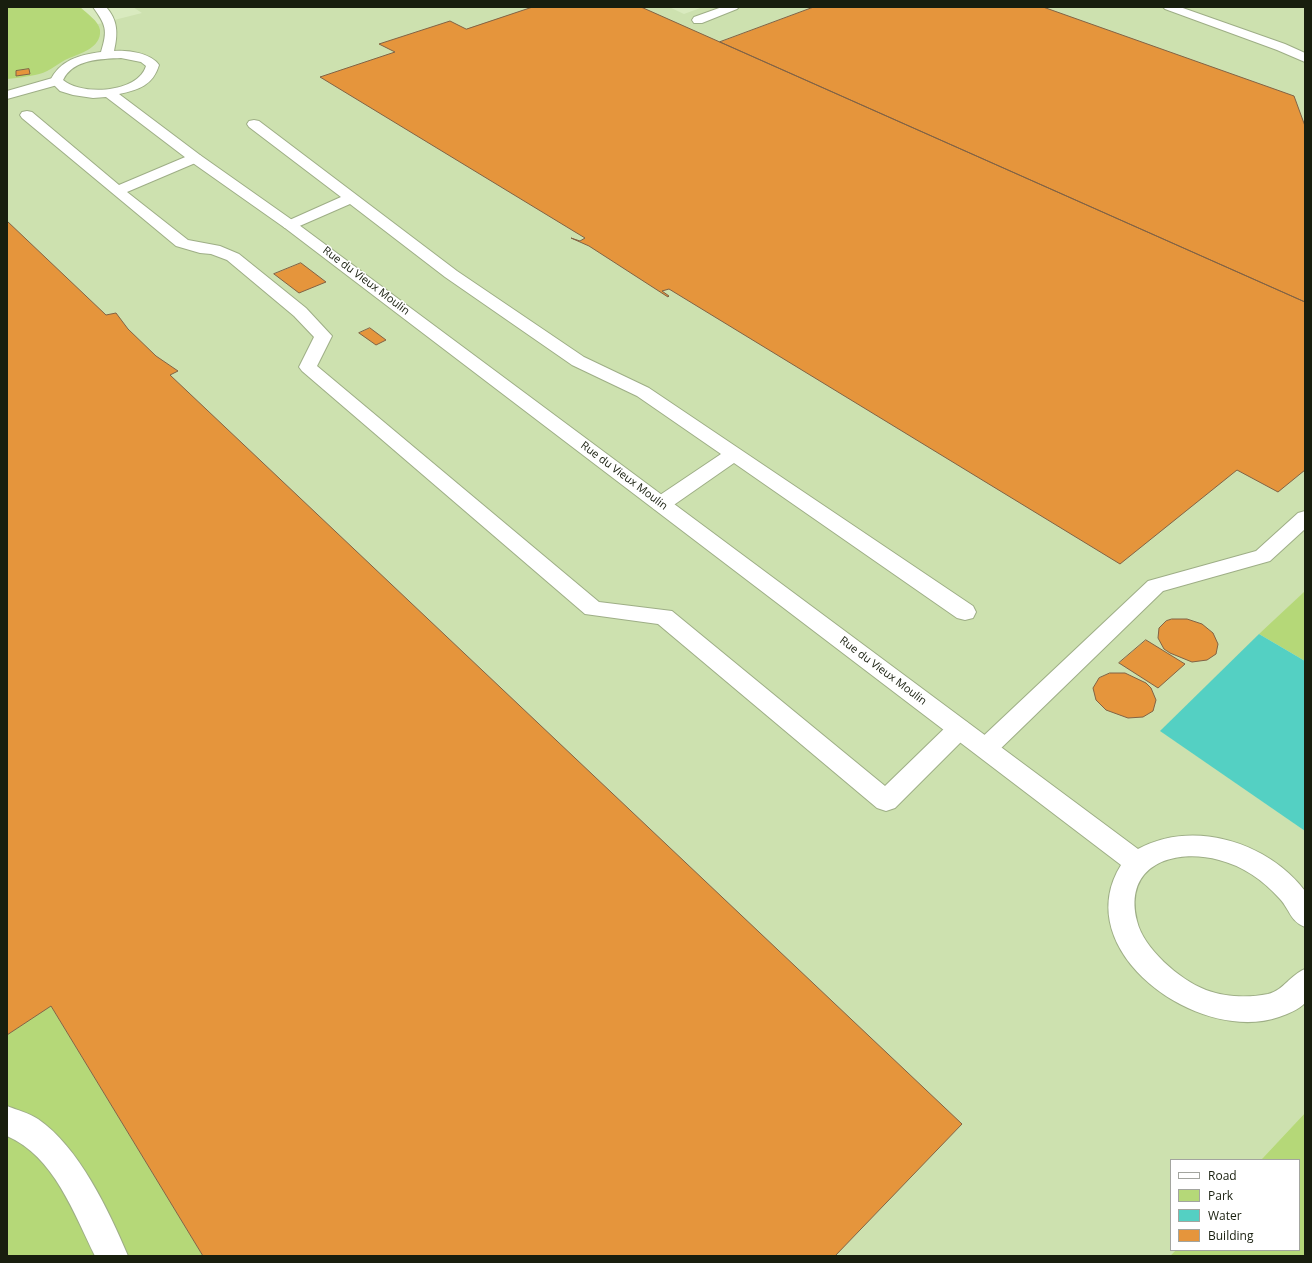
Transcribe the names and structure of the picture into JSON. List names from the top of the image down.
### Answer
{
  "streets": {
    "street": ["Rue du Vieux Moulin"]
  },
  "legend": [
    "Road",
    "Park",
    "Water",
    "Building"
  ]
}
